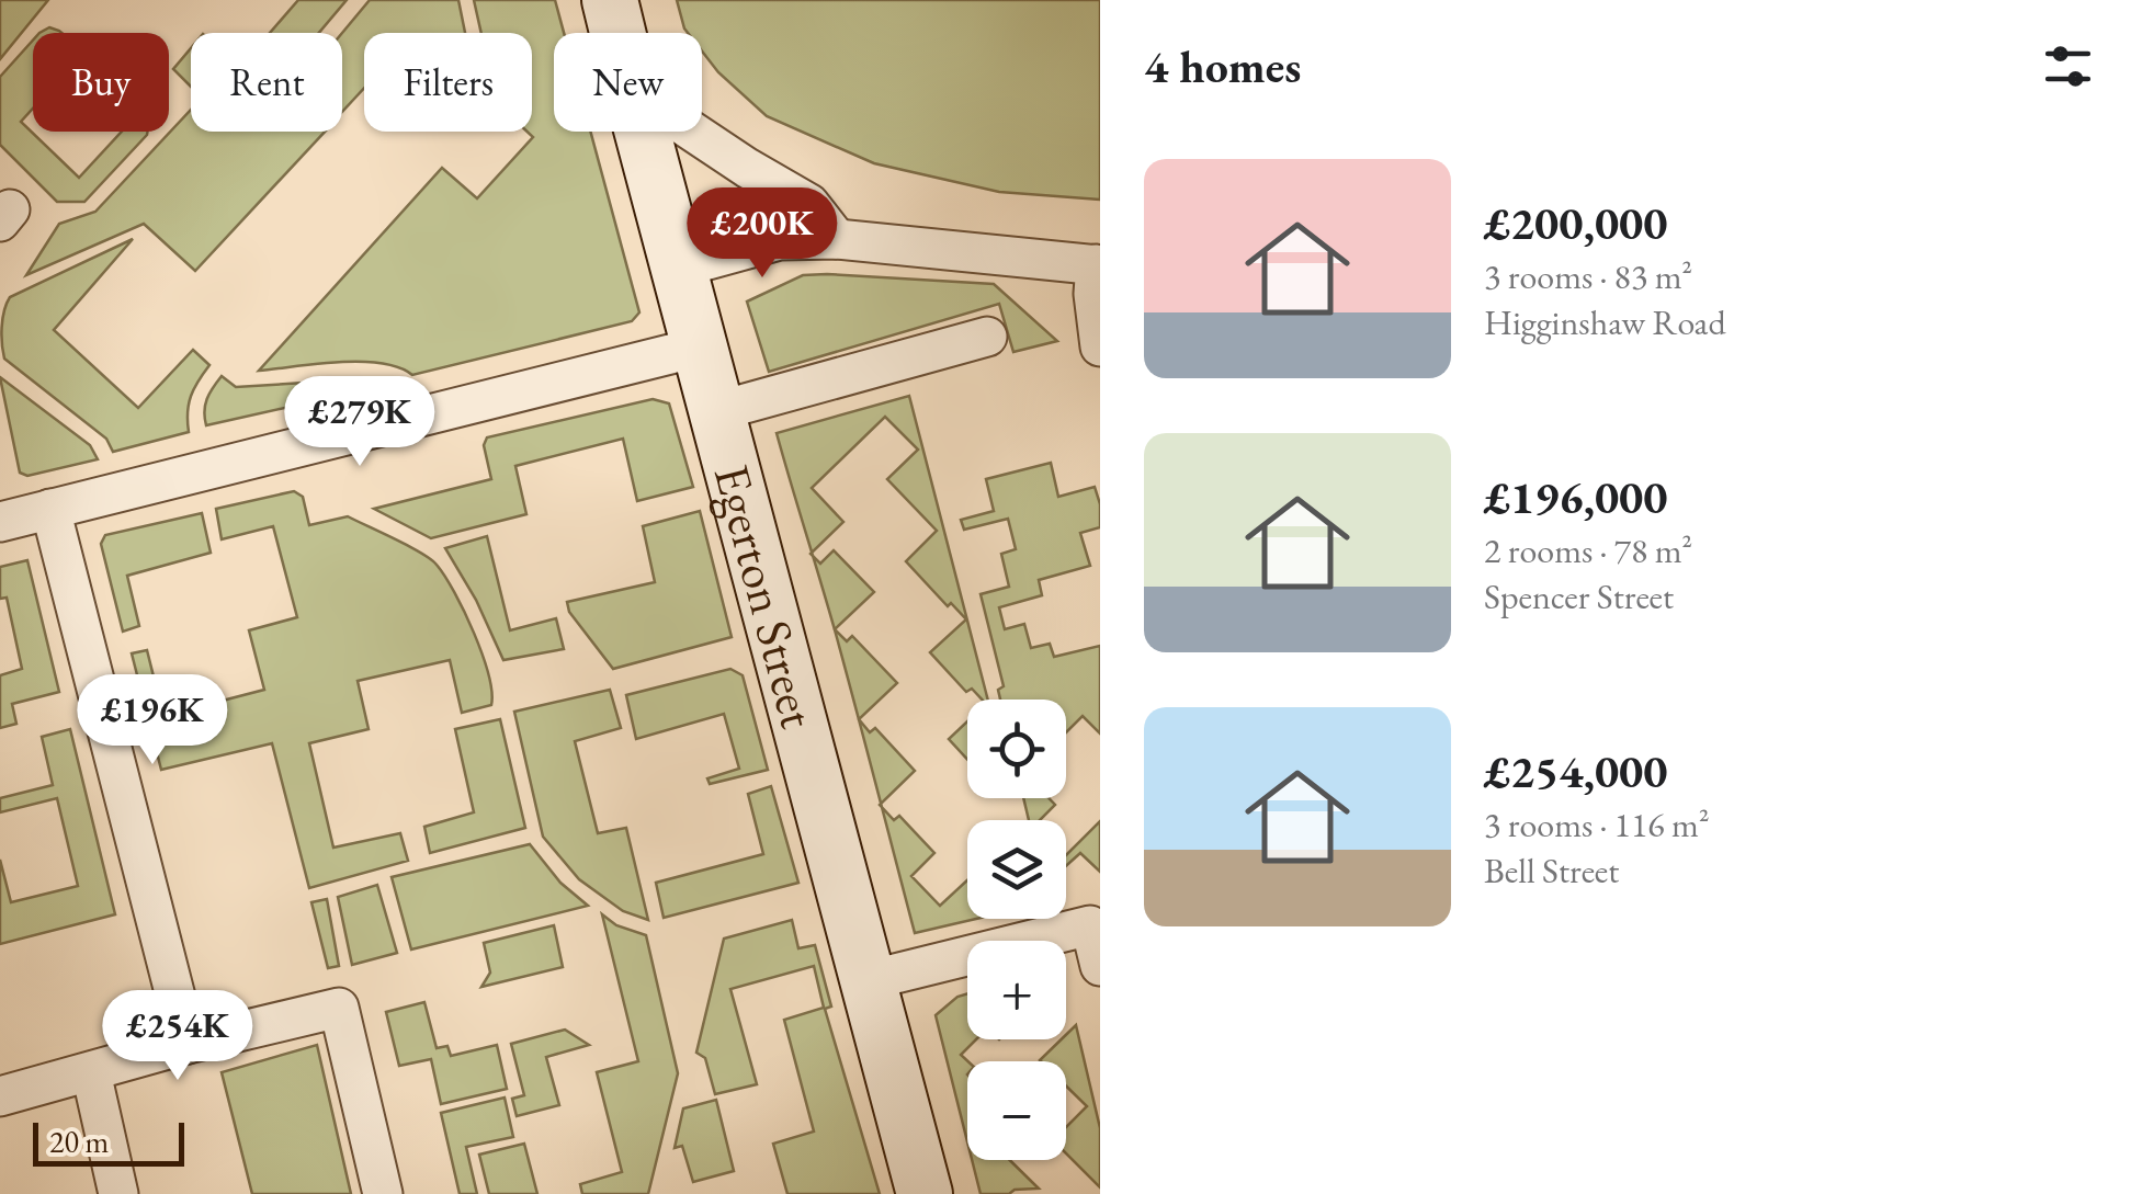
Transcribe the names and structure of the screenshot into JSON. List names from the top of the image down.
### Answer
{
  "streets": {
    "street": ["Egerton Street"]
  },
  "scale_bar": "20 m",
  "page": {
    "heading": "4 homes",
    "chip": [
      "Buy",
      "Rent",
      "Filters",
      "New"
    ],
    "list": [
      {
        "name": "£200,000",
        "note": "3 rooms · 83 m² · Higginshaw Road"
      },
      {
        "name": "£196,000",
        "note": "2 rooms · 78 m² · Spencer Street"
      },
      {
        "name": "£254,000",
        "note": "3 rooms · 116 m² · Bell Street"
      }
    ],
    "price": [
      "£200K",
      "£279K",
      "£196K",
      "£254K"
    ],
    "map_buttons": ["+", "−"],
    "scale": "20 m"
  }
}
